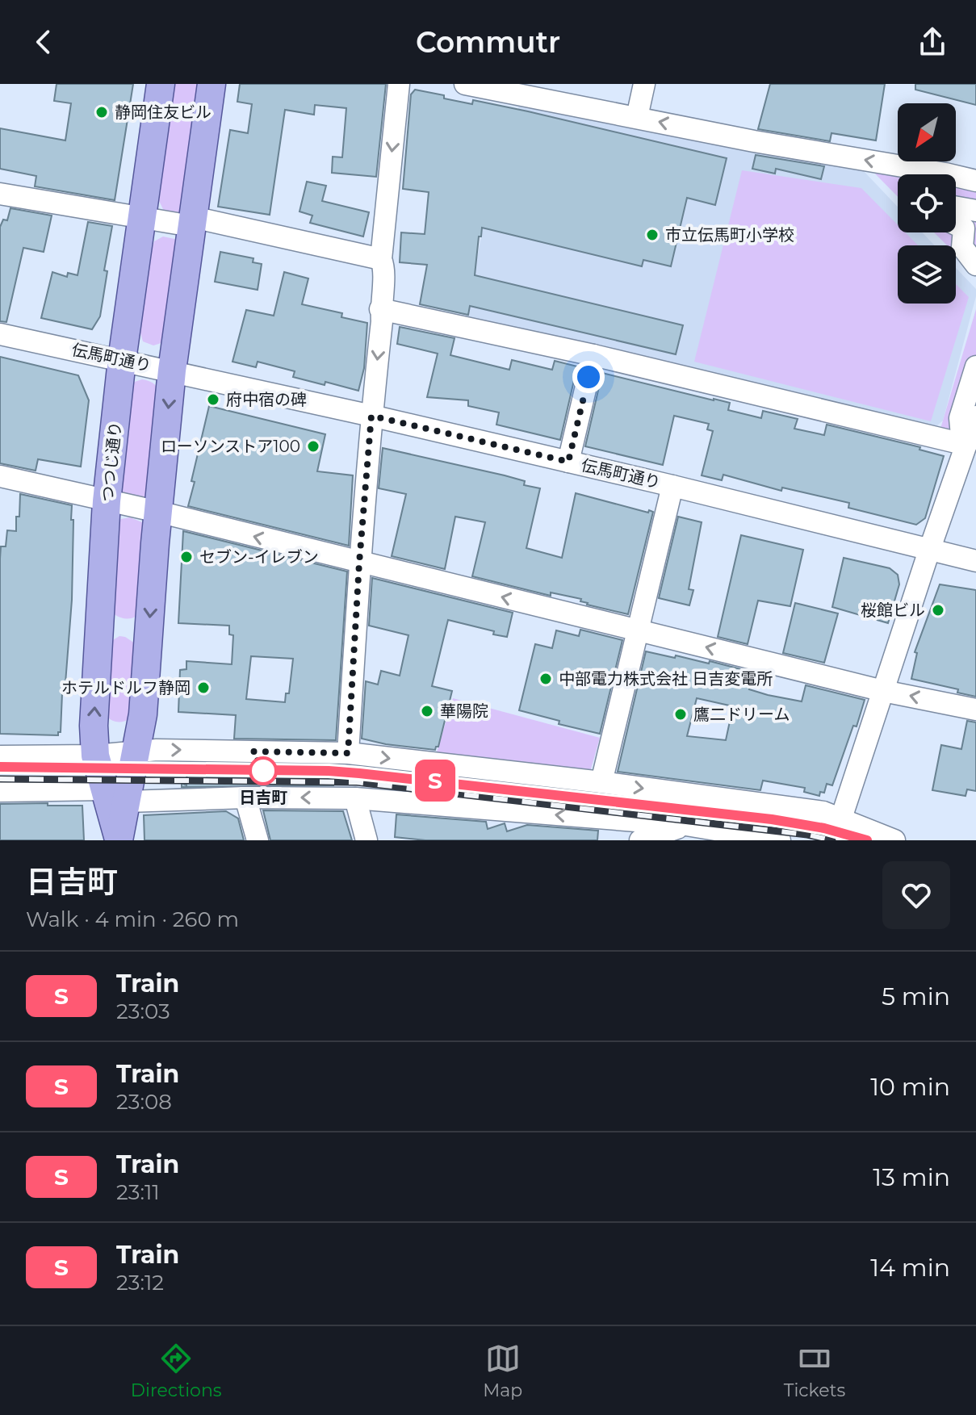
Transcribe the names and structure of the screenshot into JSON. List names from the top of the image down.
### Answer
{
  "streets": {
    "main road": ["つつじ通り"],
    "street": ["伝馬町通り"]
  },
  "crossings": [
    ["伝馬町通り", "つつじ通り"]
  ],
  "places": [
    "静岡住友ビル",
    "市立伝馬町小学校",
    "府中宿の碑",
    "ローソンストア100",
    "セブン-イレブン",
    "桜館ビル",
    "中部電力株式会社 日吉変電所",
    "ホテルドルフ静岡",
    "華陽院",
    "鷹二ドリーム",
    "日吉町"
  ],
  "north": "bottom left",
  "page": {
    "header": "Commutr",
    "on_map": "S",
    "heading": ["日吉町", "Walk · 4 min · 260 m"],
    "list": [
      {
        "mark": "S",
        "name": "Train",
        "note": "23:03",
        "value": "5 min"
      },
      {
        "mark": "S",
        "name": "Train",
        "note": "23:08",
        "value": "10 min"
      },
      {
        "mark": "S",
        "name": "Train",
        "note": "23:11",
        "value": "13 min"
      },
      {
        "mark": "S",
        "name": "Train",
        "note": "23:12",
        "value": "14 min"
      }
    ],
    "tabs": ["Directions", "Map", "Tickets"]
  }
}
